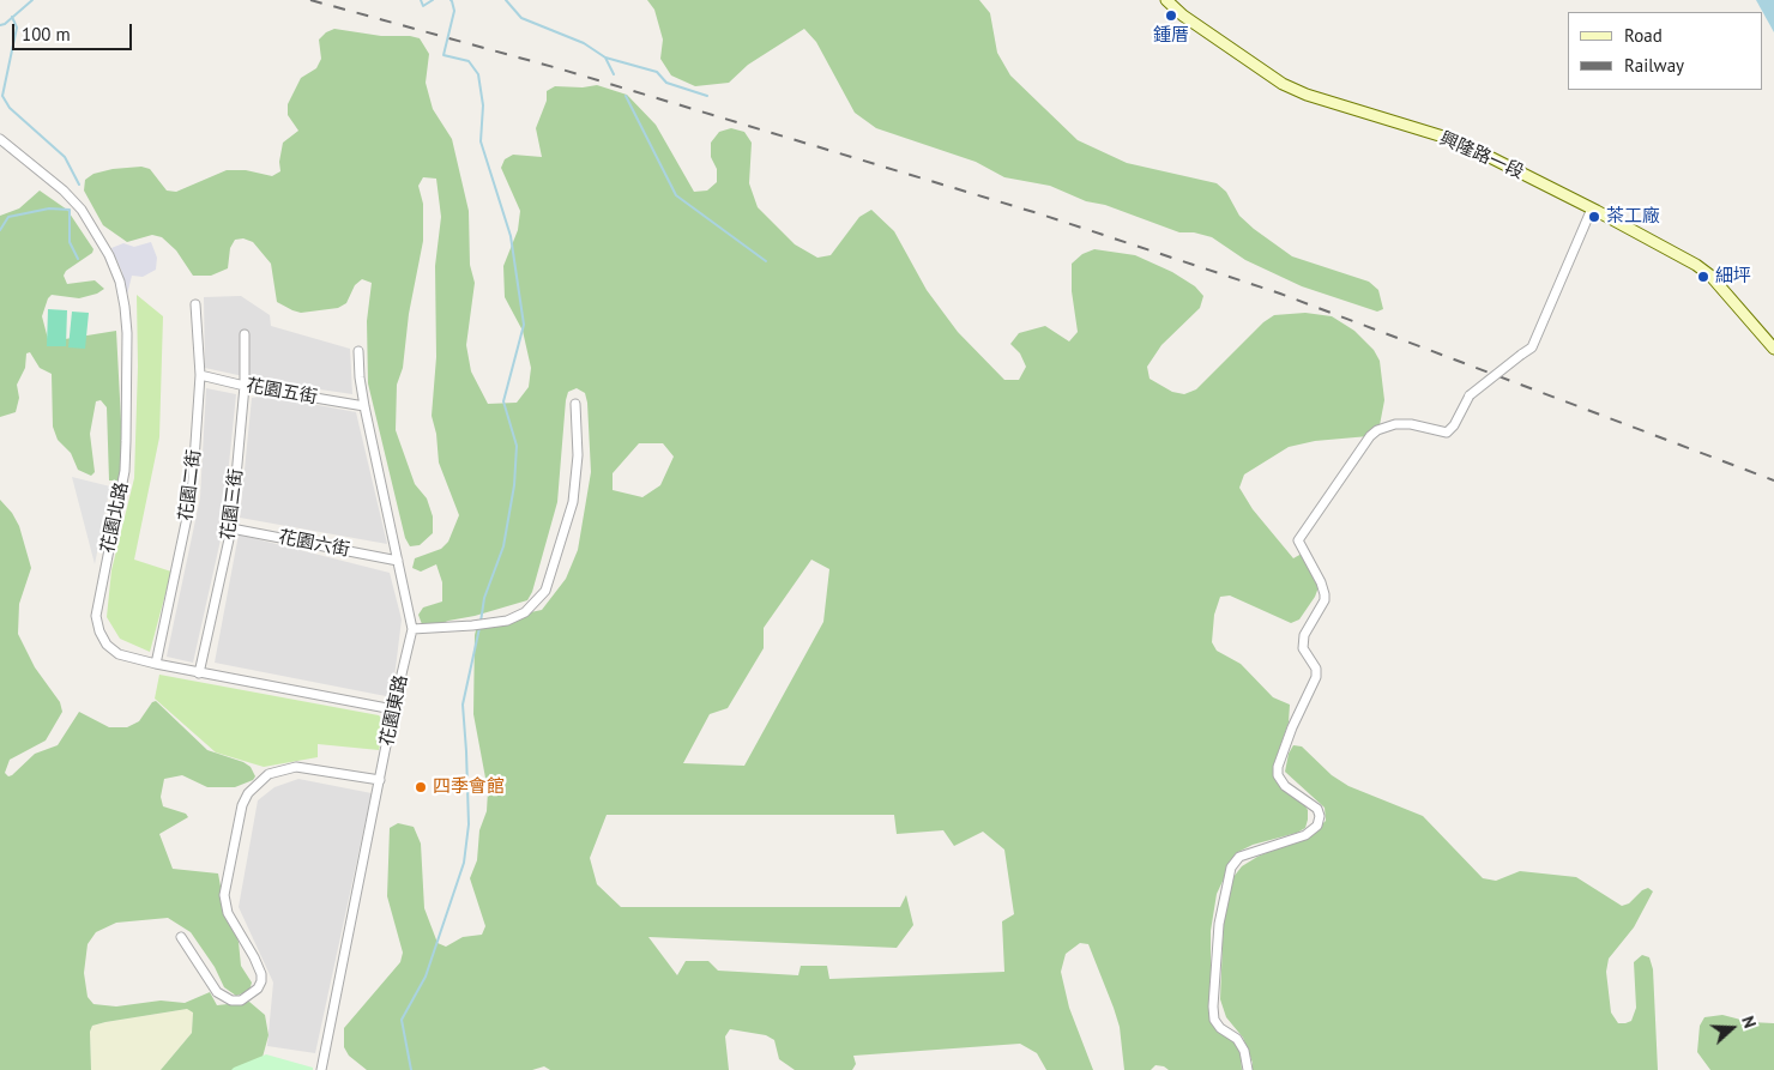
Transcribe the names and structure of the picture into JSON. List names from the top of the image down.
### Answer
{
  "streets": {
    "street": [
      "興隆路一段",
      "花園五街",
      "花園二街",
      "花園三街",
      "花園北路",
      "花園六街",
      "花園東路"
    ]
  },
  "crossings": [
    ["花園五街", "花園二街"],
    ["花園五街", "花園三街"],
    ["花園五街", "花園東路"],
    ["花園二街", "花園北路"],
    ["花園三街", "花園北路"],
    ["花園三街", "花園六街"],
    ["花園北路", "花園東路"],
    ["花園六街", "花園東路"]
  ],
  "places": [
    "鍾厝",
    "茶工廠",
    "細坪",
    "四季會館"
  ],
  "legend": ["Road", "Railway"],
  "scale_bar": "100 m",
  "north": "right"
}
